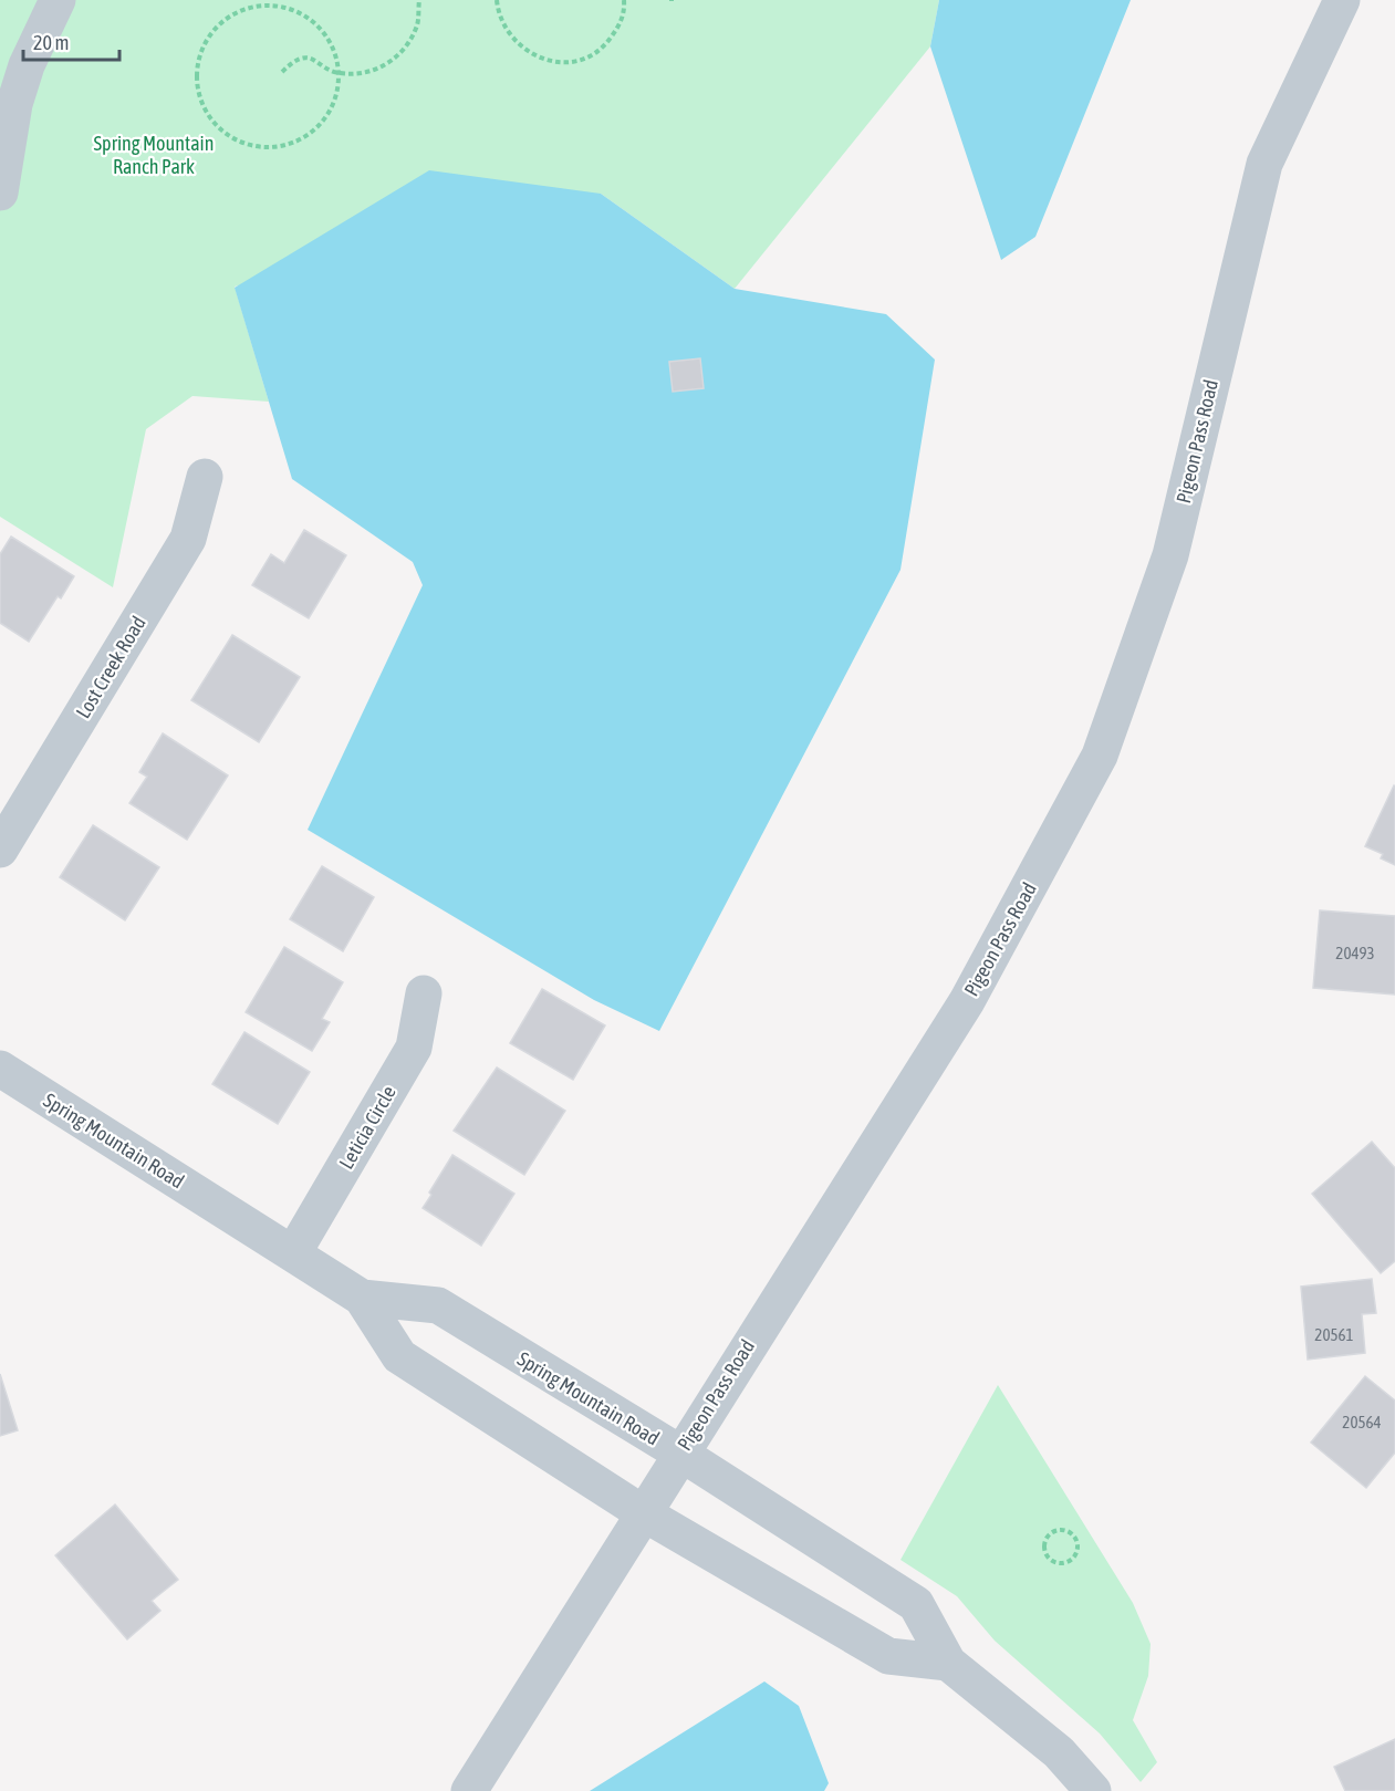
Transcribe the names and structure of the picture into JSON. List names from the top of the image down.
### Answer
{
  "streets": {
    "street": [
      "Pigeon Pass Road",
      "Lost Creek Road",
      "Leticia Circle",
      "Spring Mountain Road"
    ]
  },
  "crossings": [
    ["Pigeon Pass Road", "Spring Mountain Road"],
    ["Leticia Circle", "Spring Mountain Road"]
  ],
  "parks": ["Spring Mountain Ranch Park"],
  "house_numbers": ["20493", "20561", "20564"],
  "scale_bar": "20 m"
}
